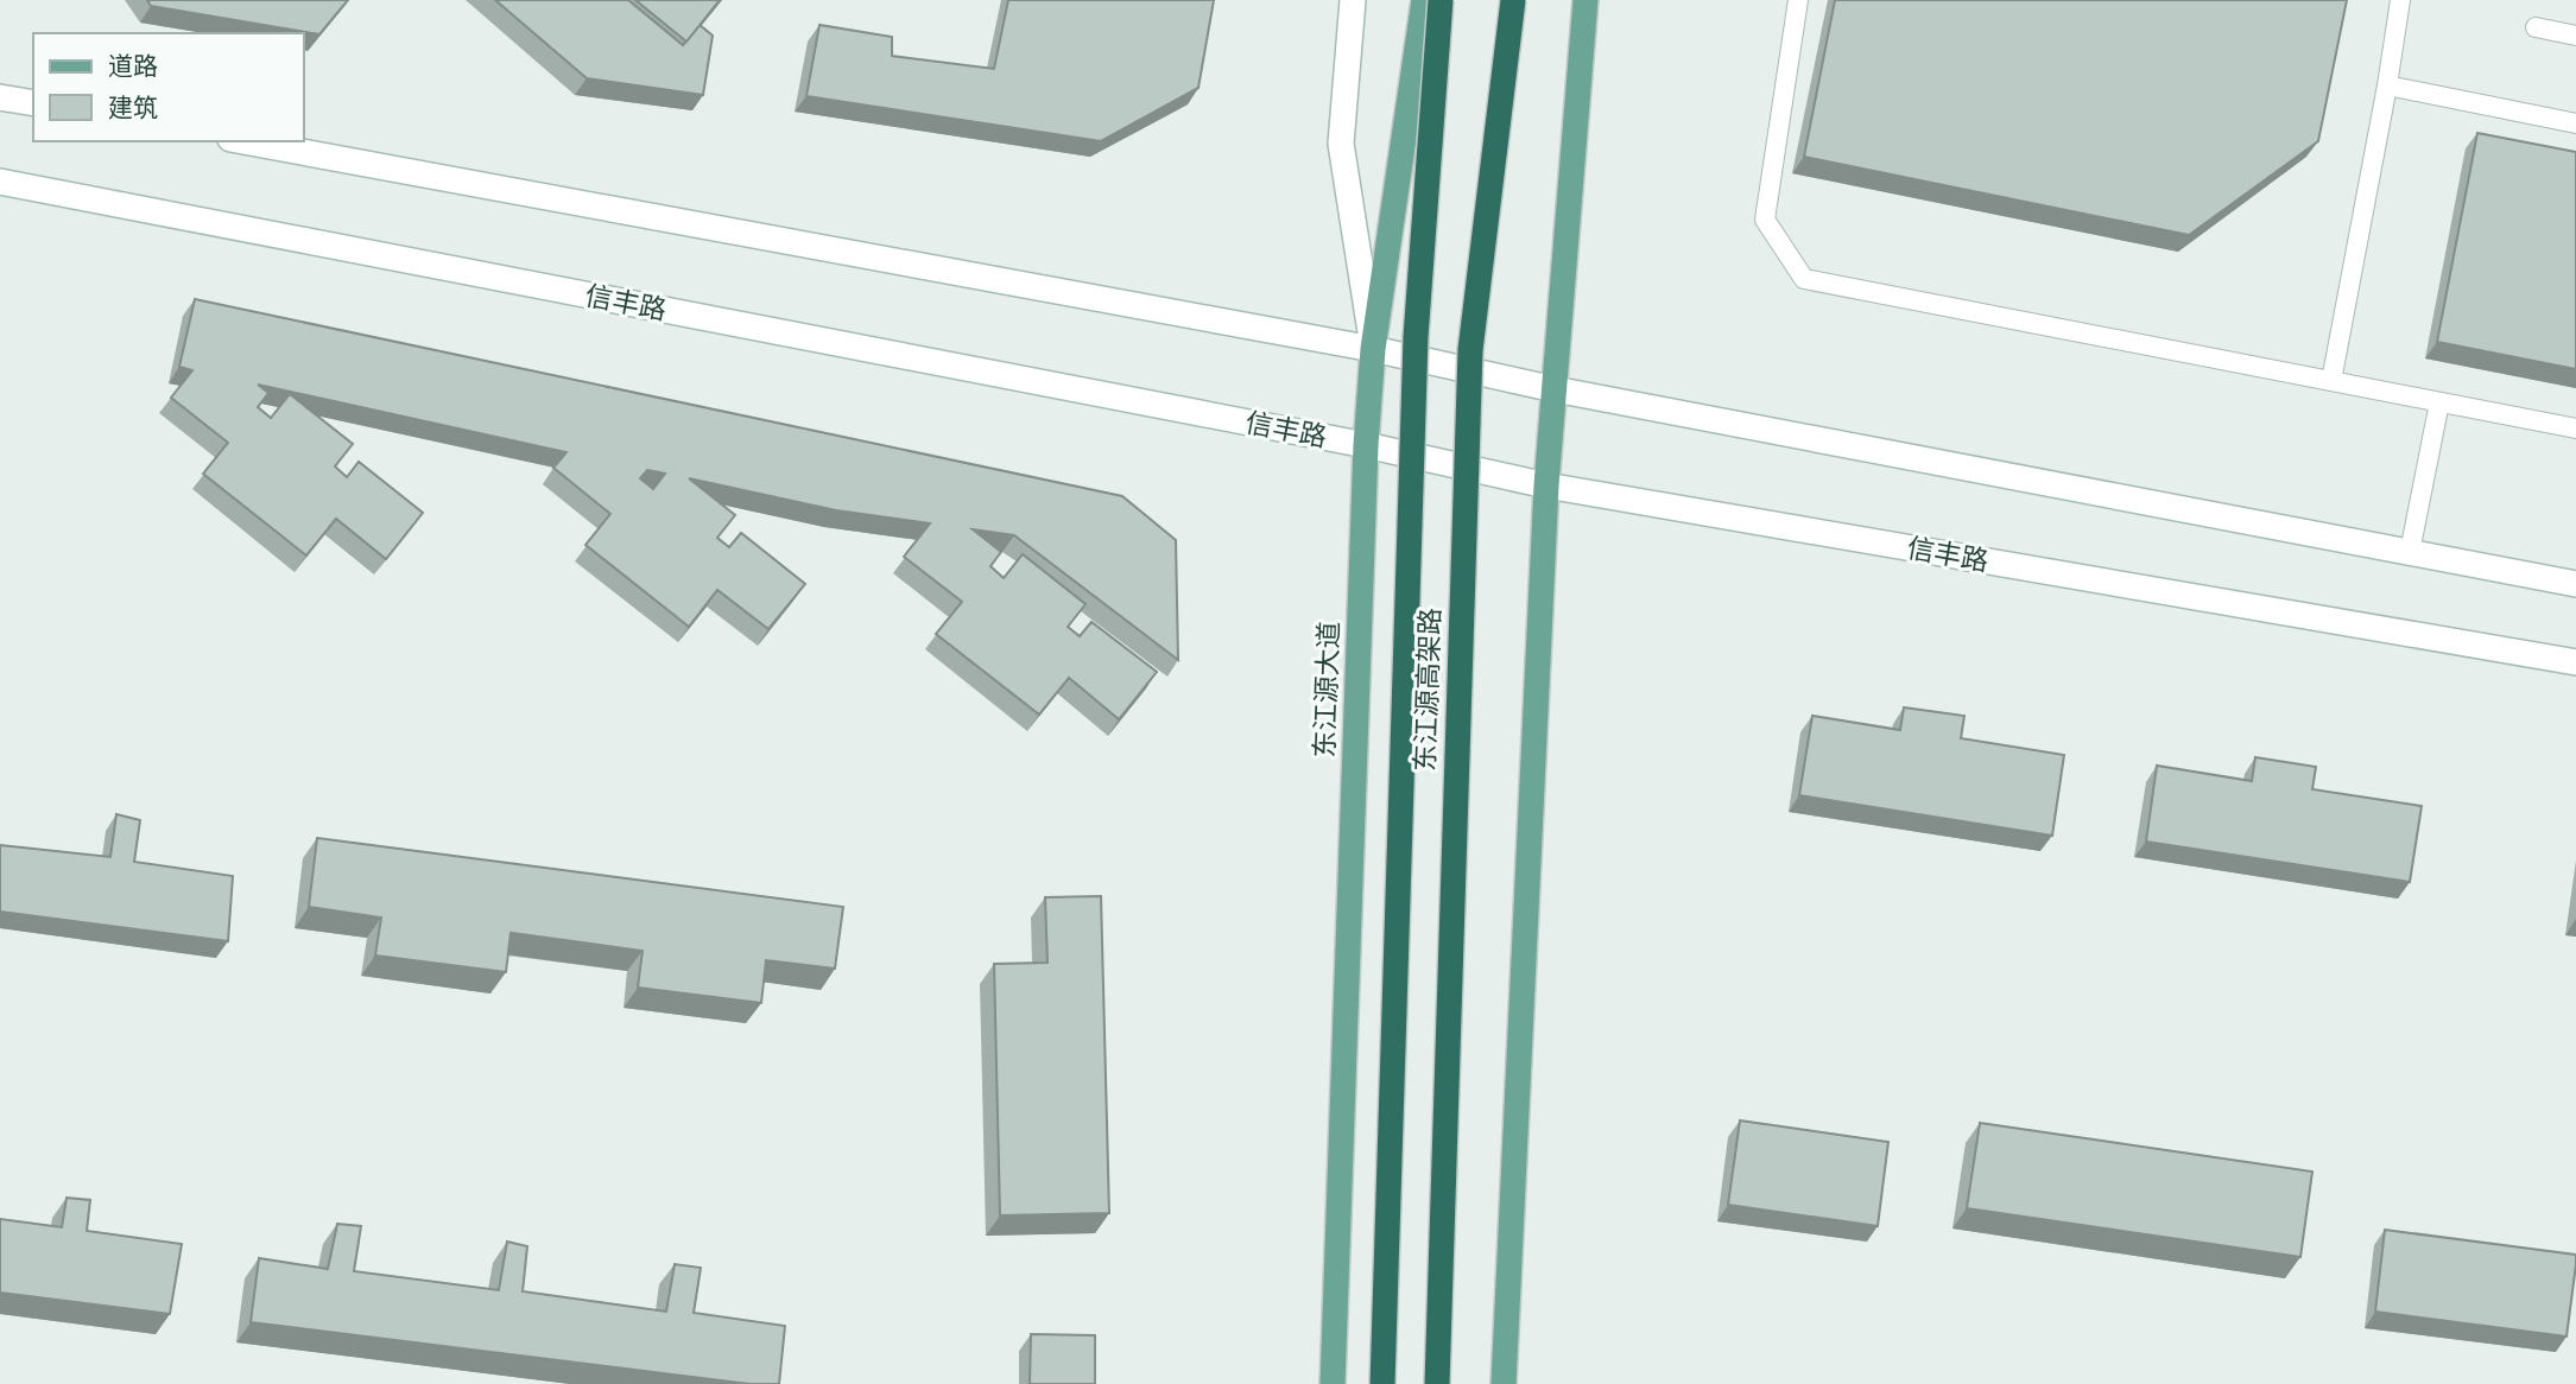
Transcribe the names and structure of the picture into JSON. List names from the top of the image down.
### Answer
{
  "streets": {
    "highway": ["东江源高架路"],
    "main road": ["信丰路", "东江源大道"]
  },
  "crossings": [
    ["信丰路", "东江源大道"]
  ],
  "legend": ["道路", "建筑"]
}
